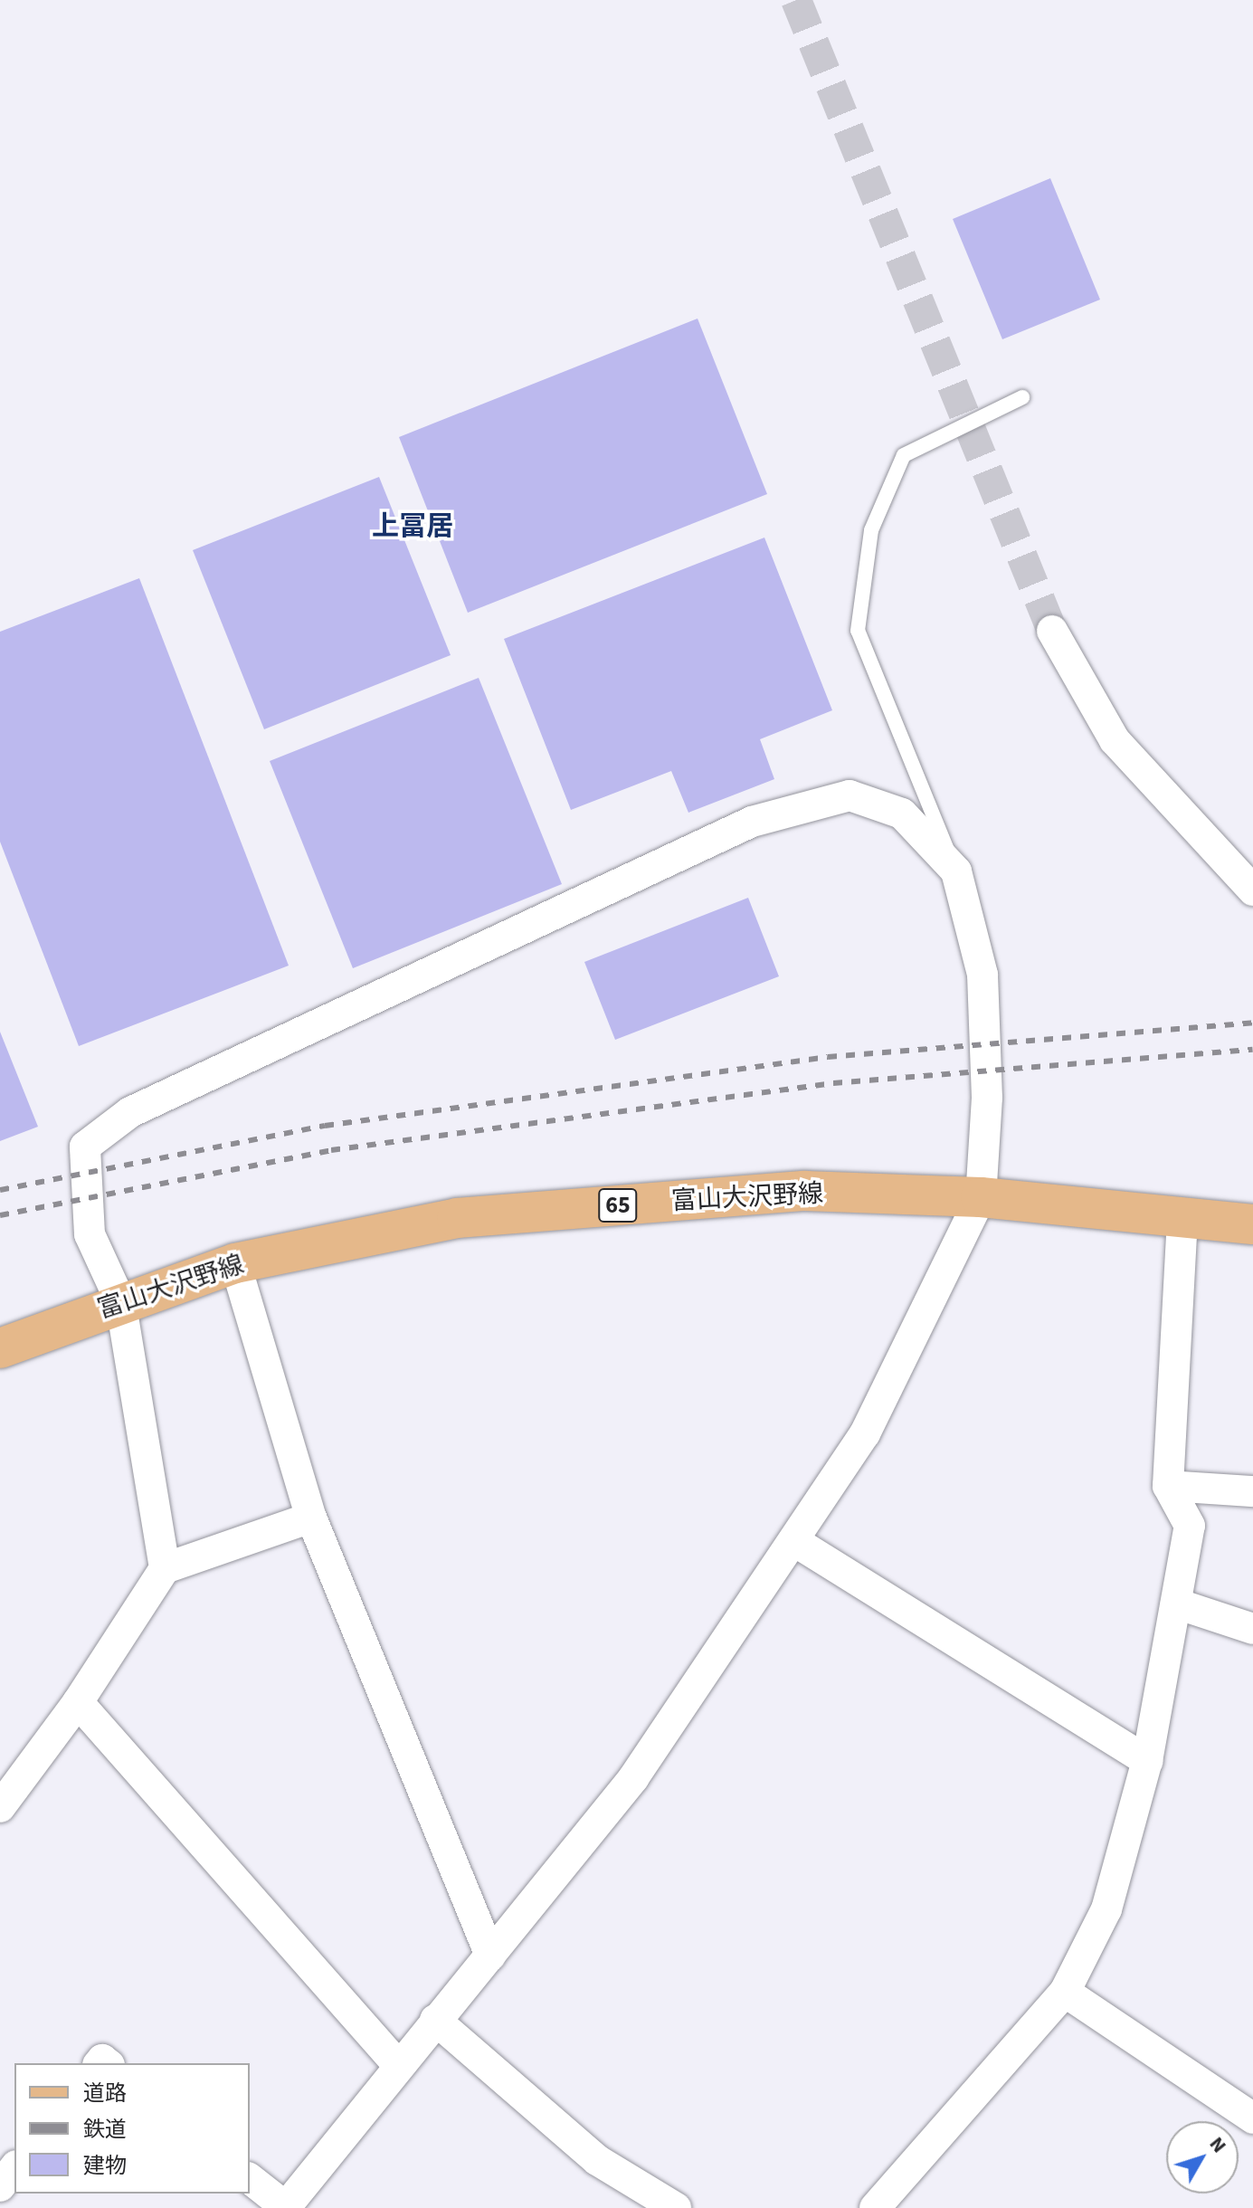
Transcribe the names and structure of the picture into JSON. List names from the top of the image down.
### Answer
{
  "streets": {
    "main road": ["富山大沢野線", "65"]
  },
  "districts": ["上冨居"],
  "legend": ["道路", "鉄道", "建物"],
  "north": "top right"
}
